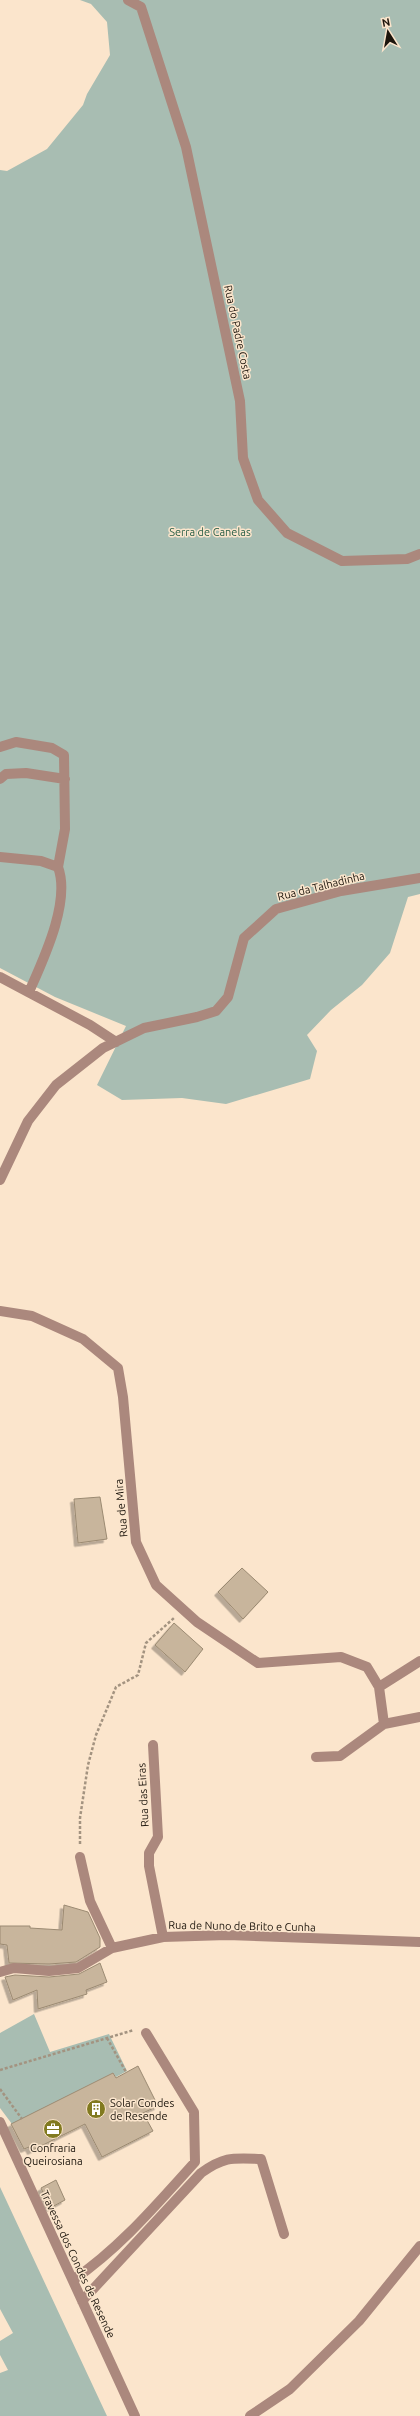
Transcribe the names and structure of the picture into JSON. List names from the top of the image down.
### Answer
{
  "streets": {
    "street": [
      "Rua do Padre Costa",
      "Rua da Talhadinha",
      "Rua de Mira",
      "Rua das Eiras",
      "Rua de Nuno de Brito e Cunha",
      "Travessa dos Condes de Resende"
    ]
  },
  "crossings": [
    ["Rua das Eiras", "Rua de Nuno de Brito e Cunha"]
  ],
  "parks": ["Serra de Canelas"],
  "places": {
    "building": ["Solar Condes de Resende"],
    "office": ["Confraria Queirosiana"]
  },
  "north": "top"
}
